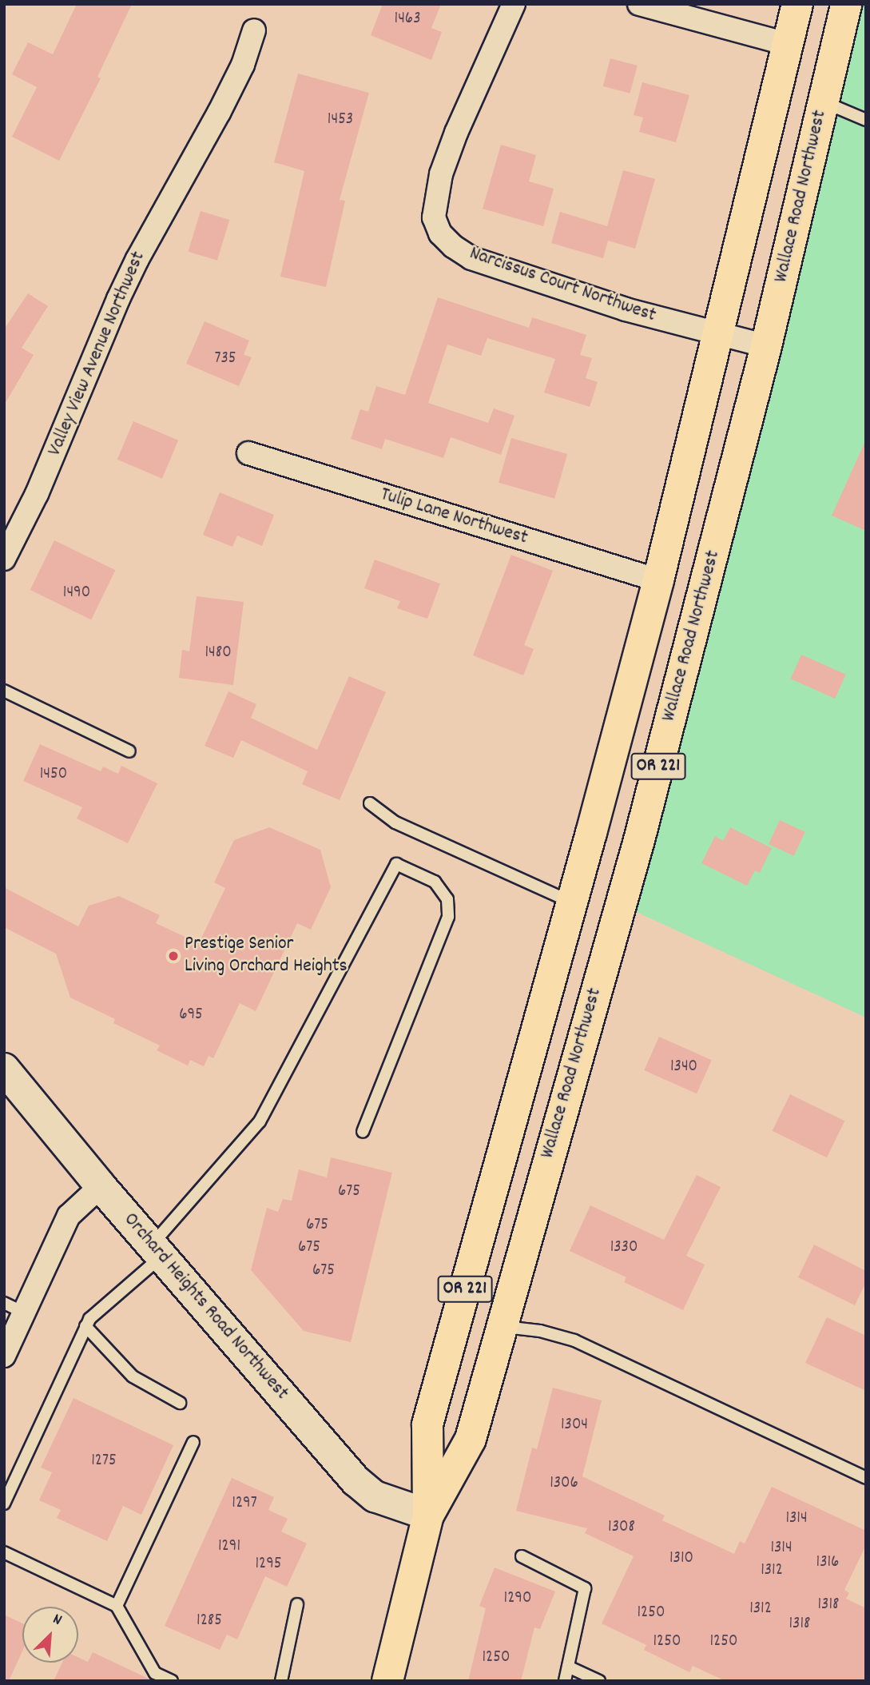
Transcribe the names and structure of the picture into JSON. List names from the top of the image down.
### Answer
{
  "streets": {
    "main road": ["Wallace Road Northwest", "OR 221", "Orchard Heights Road Northwest"],
    "street": ["Narcissus Court Northwest", "Valley View Avenue Northwest", "Tulip Lane Northwest"]
  },
  "crossings": [
    ["Wallace Road Northwest", "Narcissus Court Northwest"],
    ["Wallace Road Northwest", "Tulip Lane Northwest"],
    ["Wallace Road Northwest", "Orchard Heights Road Northwest"]
  ],
  "places": ["Prestige Senior Living Orchard Heights"],
  "house_numbers": [
    "1463",
    "1453",
    "735",
    "1490",
    "1480",
    "1450",
    "695",
    "1340",
    "675",
    "675",
    "675",
    "1330",
    "675",
    "1304",
    "1275",
    "1306",
    "1297",
    "1314",
    "1308",
    "1291",
    "1314",
    "1310",
    "1316",
    "1295",
    "1312",
    "1290",
    "1318",
    "1312",
    "1250",
    "1285",
    "1318",
    "1250",
    "1250",
    "1250"
  ],
  "north": "top right"
}
